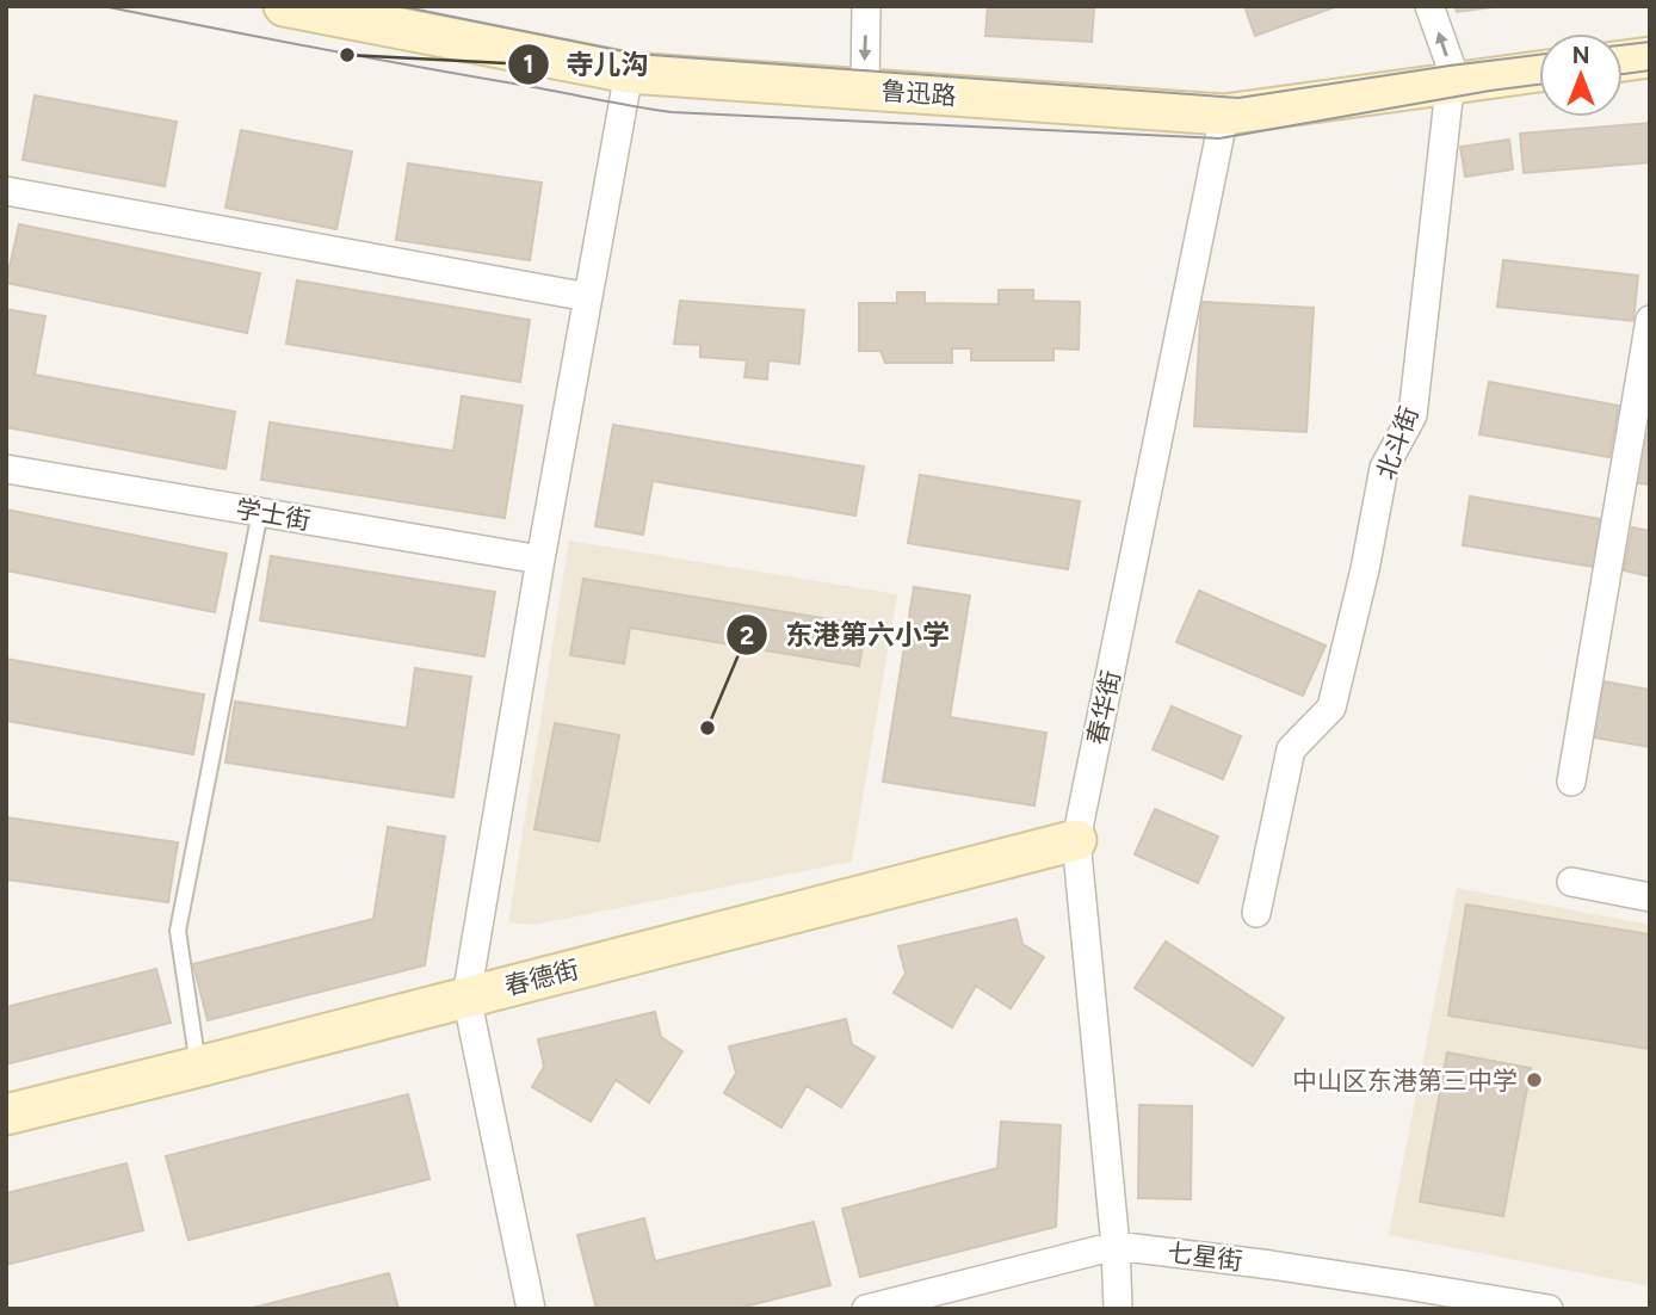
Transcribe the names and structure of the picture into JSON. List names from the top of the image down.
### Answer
{
  "streets": {
    "main road": ["鲁迅路", "春德街"],
    "street": [
      "北斗街",
      "学士街",
      "春华街",
      "七星街"
    ]
  },
  "crossings": [
    ["鲁迅路", "北斗街"],
    ["鲁迅路", "春华街"],
    ["春华街", "春德街"],
    ["春华街", "七星街"]
  ],
  "places": ["寺儿沟", "东港第六小学", "中山区东港第三中学"],
  "north": "top"
}
